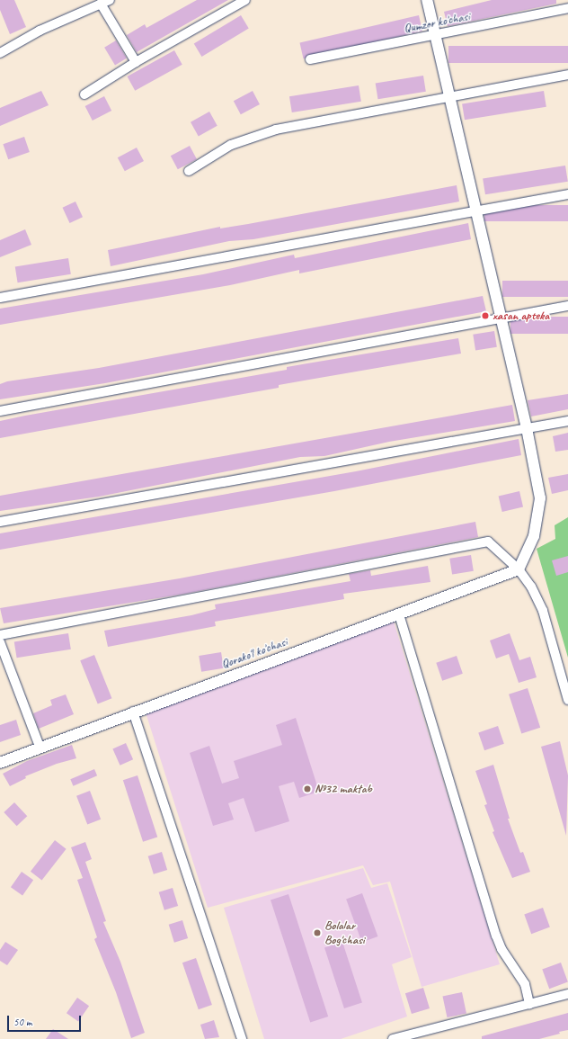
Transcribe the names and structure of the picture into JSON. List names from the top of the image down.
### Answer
{
  "streets": {
    "street": ["Qumzor ko'chasi", "Qorako'l ko'chasi"]
  },
  "places": ["xasan apteka", "№32 maktab", "Bolalar Bog'chasi"],
  "scale_bar": "50 m"
}
